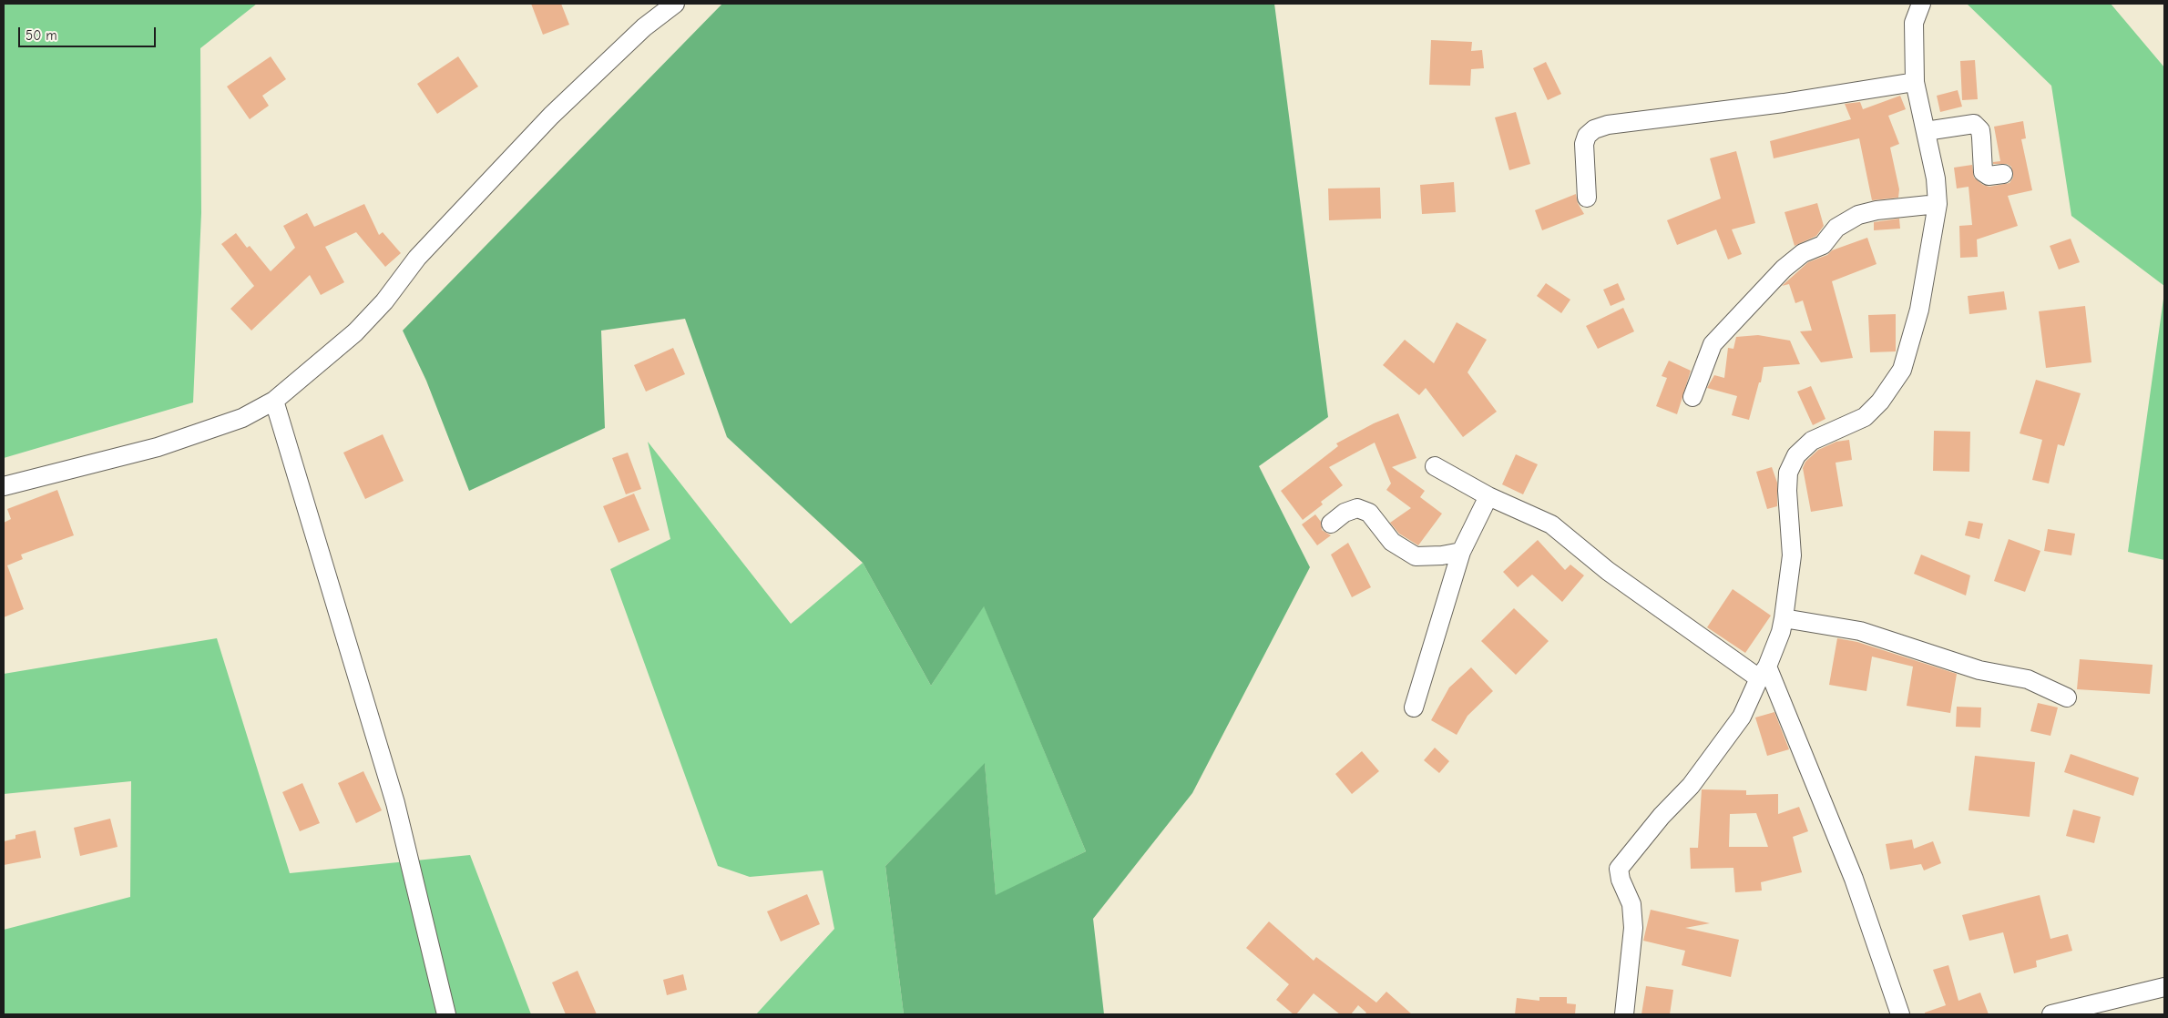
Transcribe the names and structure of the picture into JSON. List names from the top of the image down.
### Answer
{
  "scale_bar": "50 m"
}
